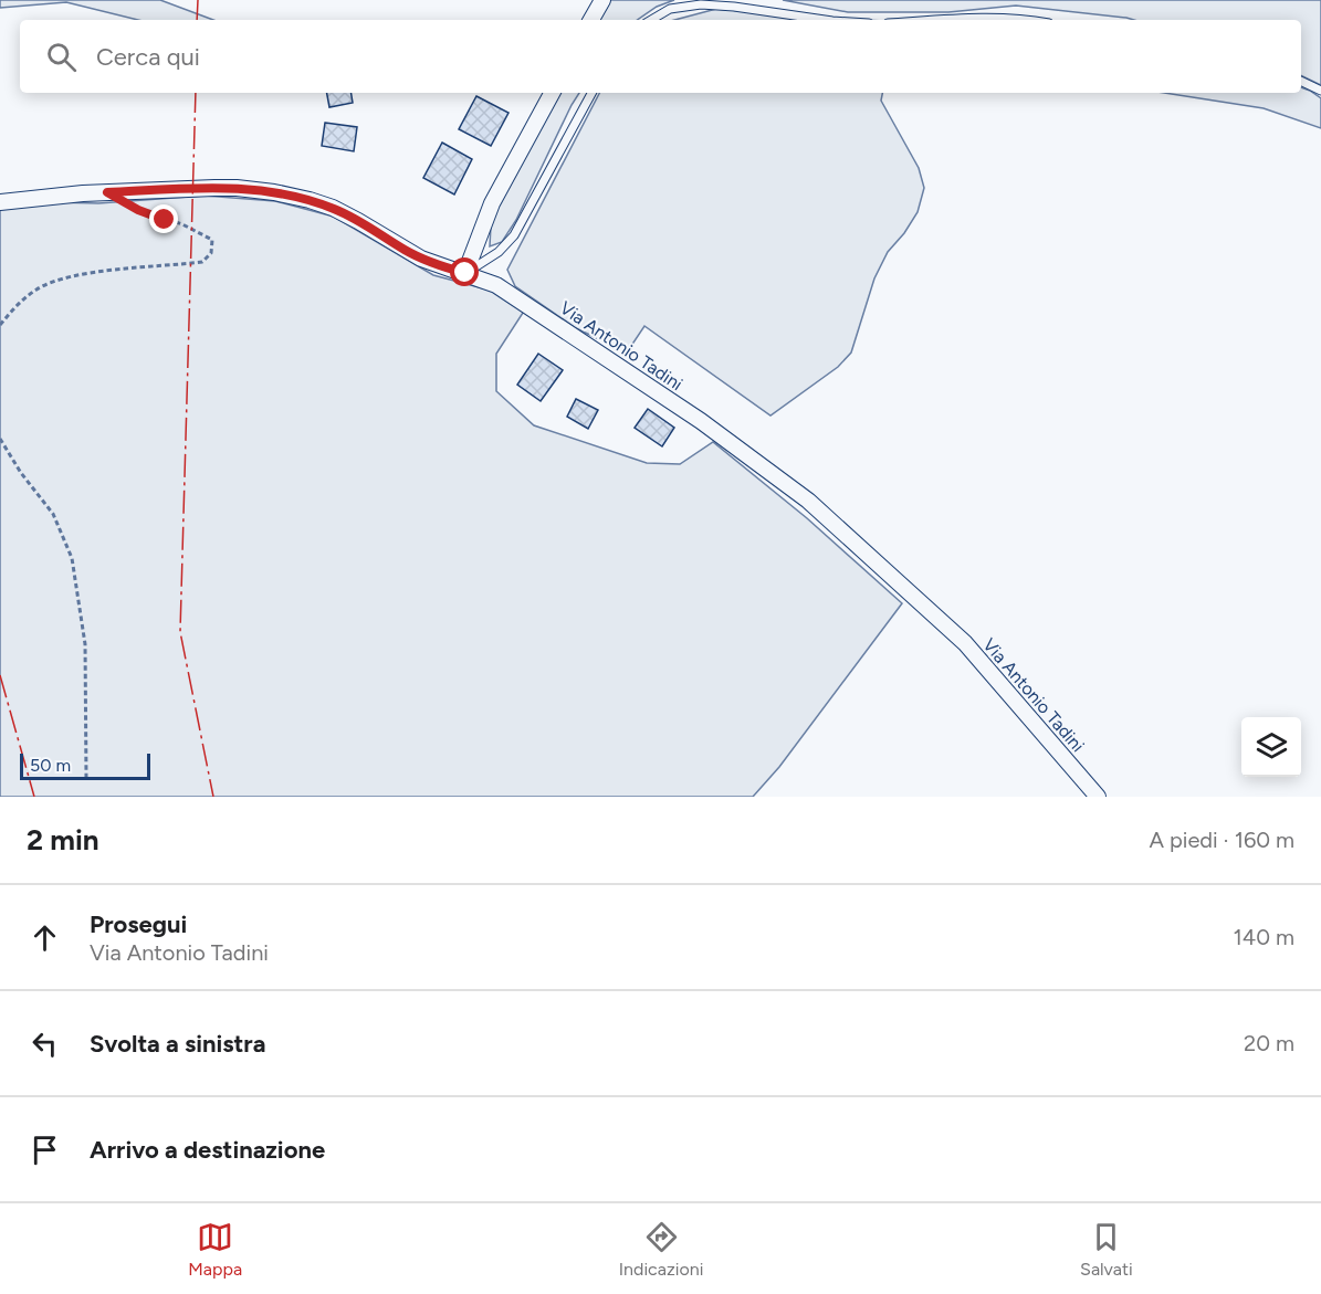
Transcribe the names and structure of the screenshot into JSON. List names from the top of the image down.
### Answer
{
  "streets": {
    "street": ["Via Antonio Tadini"]
  },
  "scale_bar": "50 m",
  "page": {
    "search": "Cerca qui",
    "scale": "50 m",
    "heading": ["2 min", "A piedi · 160 m"],
    "list": [
      ["Prosegui", "Via Antonio Tadini", "140 m"],
      ["Svolta a sinistra", "20 m"],
      "Arrivo a destinazione"
    ],
    "nav": ["Mappa", "Indicazioni", "Salvati"]
  }
}
